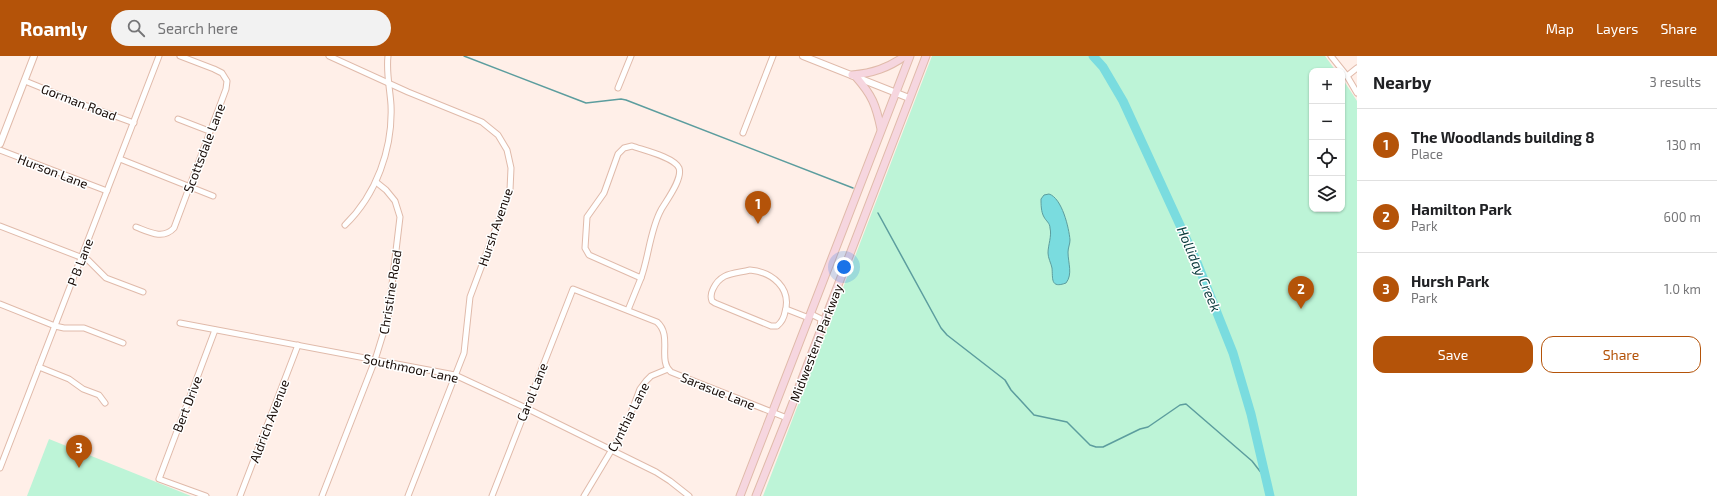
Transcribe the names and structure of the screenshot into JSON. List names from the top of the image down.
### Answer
{
  "streets": {
    "main road": ["Midwestern Parkway"],
    "street": [
      "Gorman Road",
      "Scottsdale Lane",
      "Hurson Lane",
      "Hursh Avenue",
      "P B Lane",
      "Christine Road",
      "Southmoor Lane",
      "Sarasue Lane",
      "Carol Lane",
      "Bert Drive",
      "Cynthia Lane",
      "Aldrich Avenue"
    ]
  },
  "crossings": [
    ["Gorman Road", "P B Lane"],
    ["Hurson Lane", "P B Lane"],
    ["Hursh Avenue", "Southmoor Lane"],
    ["Christine Road", "Southmoor Lane"],
    ["Midwestern Parkway", "Sarasue Lane"],
    ["Southmoor Lane", "Carol Lane"],
    ["Southmoor Lane", "Bert Drive"],
    ["Southmoor Lane", "Cynthia Lane"],
    ["Southmoor Lane", "Aldrich Avenue"],
    ["Sarasue Lane", "Carol Lane"],
    ["Sarasue Lane", "Cynthia Lane"]
  ],
  "water": ["Holliday Creek"],
  "page": {
    "header": "Roamly",
    "search": "Search here",
    "nav": ["Map", "Layers", "Share"],
    "heading": ["Nearby", "3 results"],
    "map_buttons": ["+", "−"],
    "list": [
      {
        "mark": "1",
        "name": "The Woodlands building 8",
        "note": "Place",
        "value": "130 m"
      },
      {
        "mark": "2",
        "name": "Hamilton Park",
        "note": "Park",
        "value": "600 m"
      },
      {
        "mark": "3",
        "name": "Hursh Park",
        "note": "Park",
        "value": "1.0 km"
      }
    ],
    "pins": ["1", "2", "3"],
    "buttons": ["Save", "Share"]
  }
}
